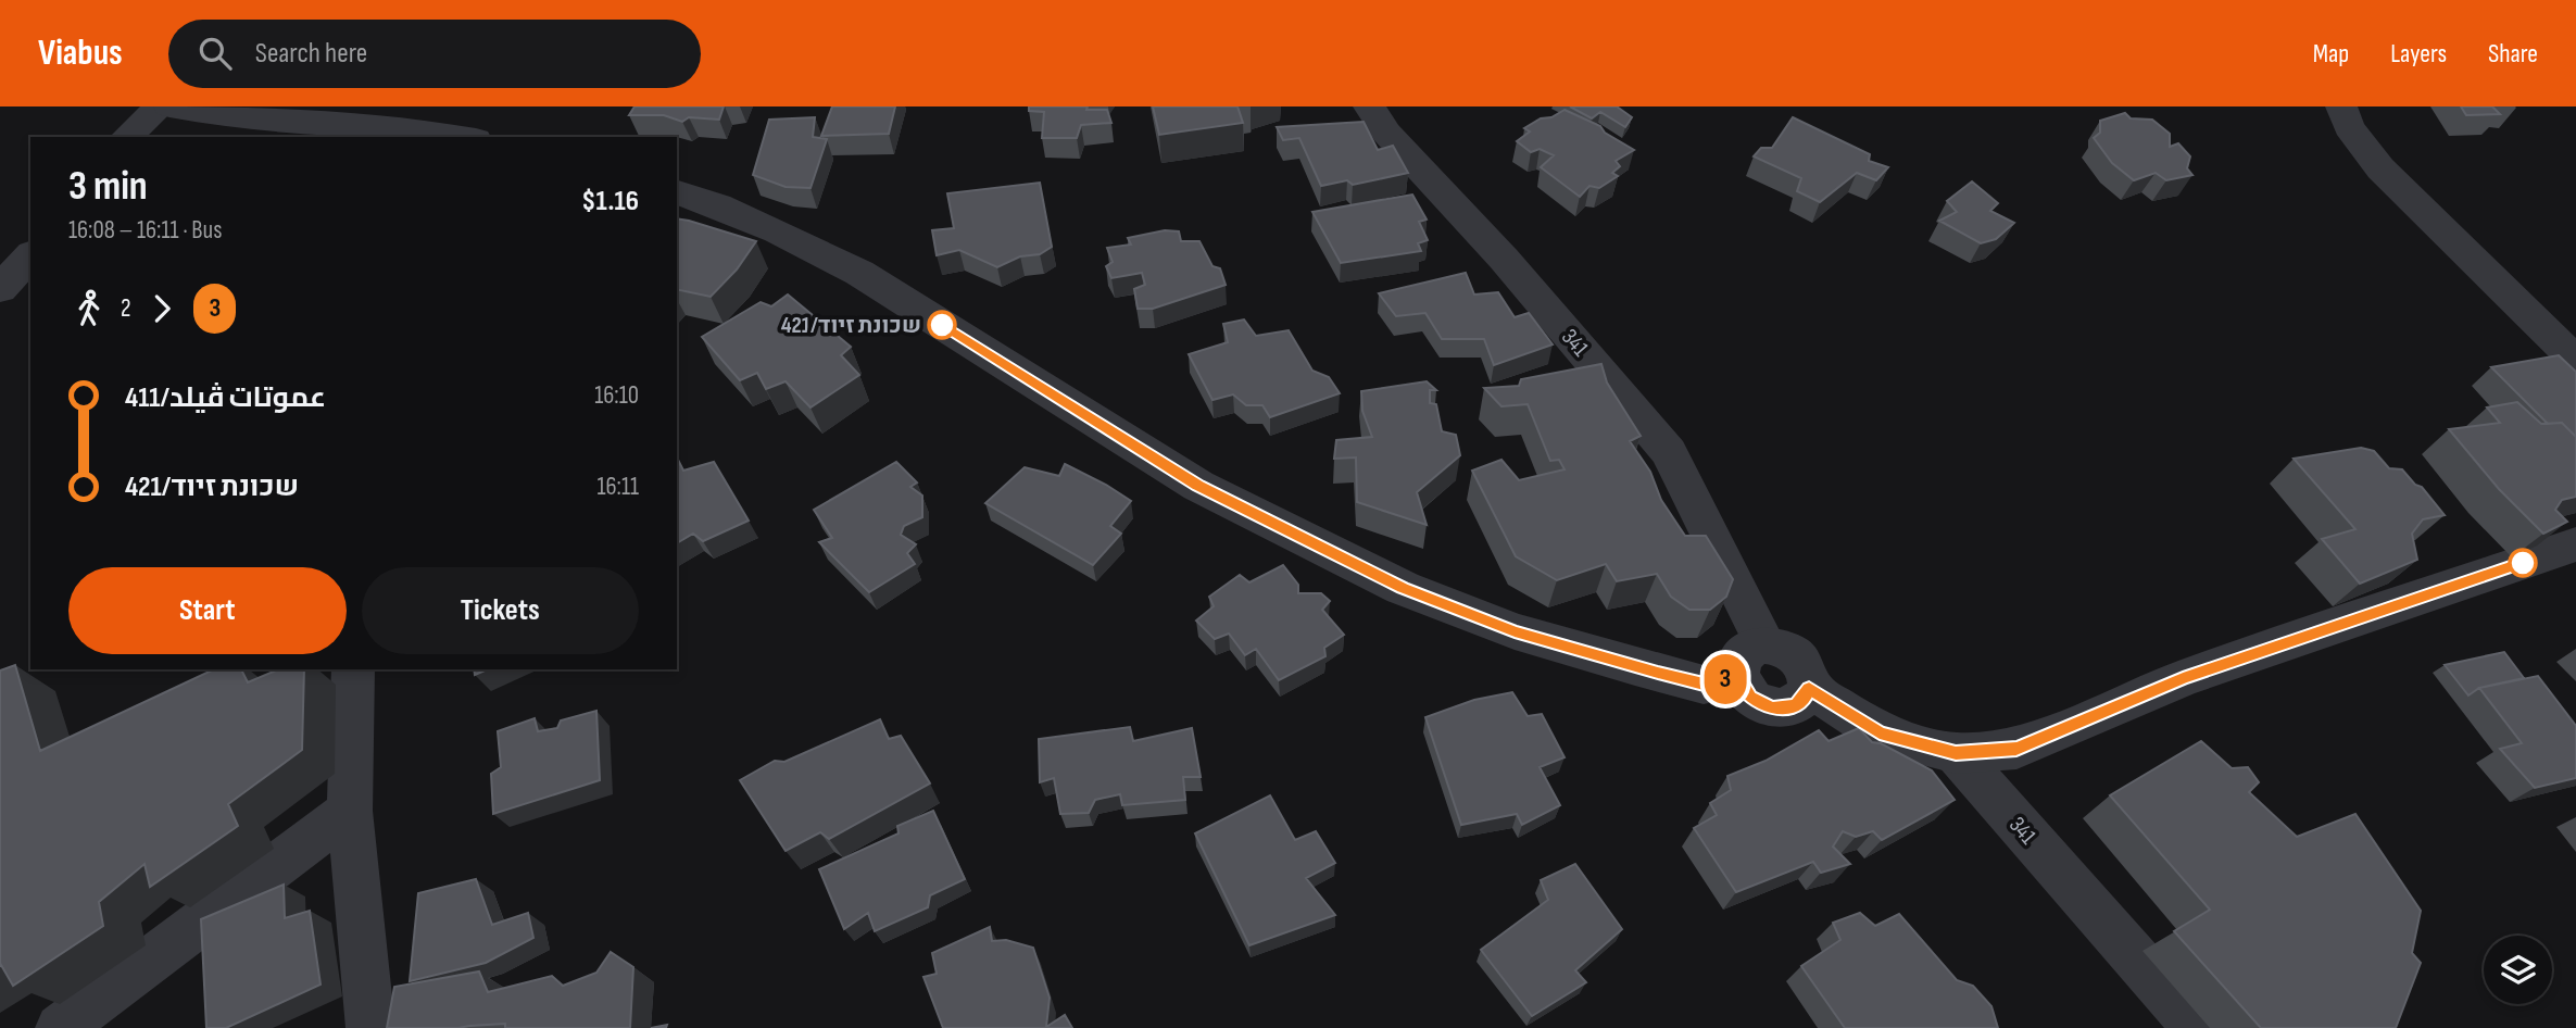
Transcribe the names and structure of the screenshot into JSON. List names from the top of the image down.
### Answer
{
  "streets": {
    "street": ["341"]
  },
  "places": ["שכונת זיוד/421"],
  "lines": ["bus line 3"],
  "page": {
    "header": "Viabus",
    "search": "Search here",
    "nav": ["Map", "Layers", "Share"],
    "on_map": "3",
    "heading": ["3 min", "16:08 – 16:11 · Bus", "$1.16"],
    "legs": ["2", "3"],
    "list": [
      {
        "name": "عموتات ڤيلد/411",
        "value": "16:10"
      },
      {
        "name": "שכונת זיוד/421",
        "value": "16:11"
      }
    ],
    "buttons": ["Start", "Tickets"]
  }
}
